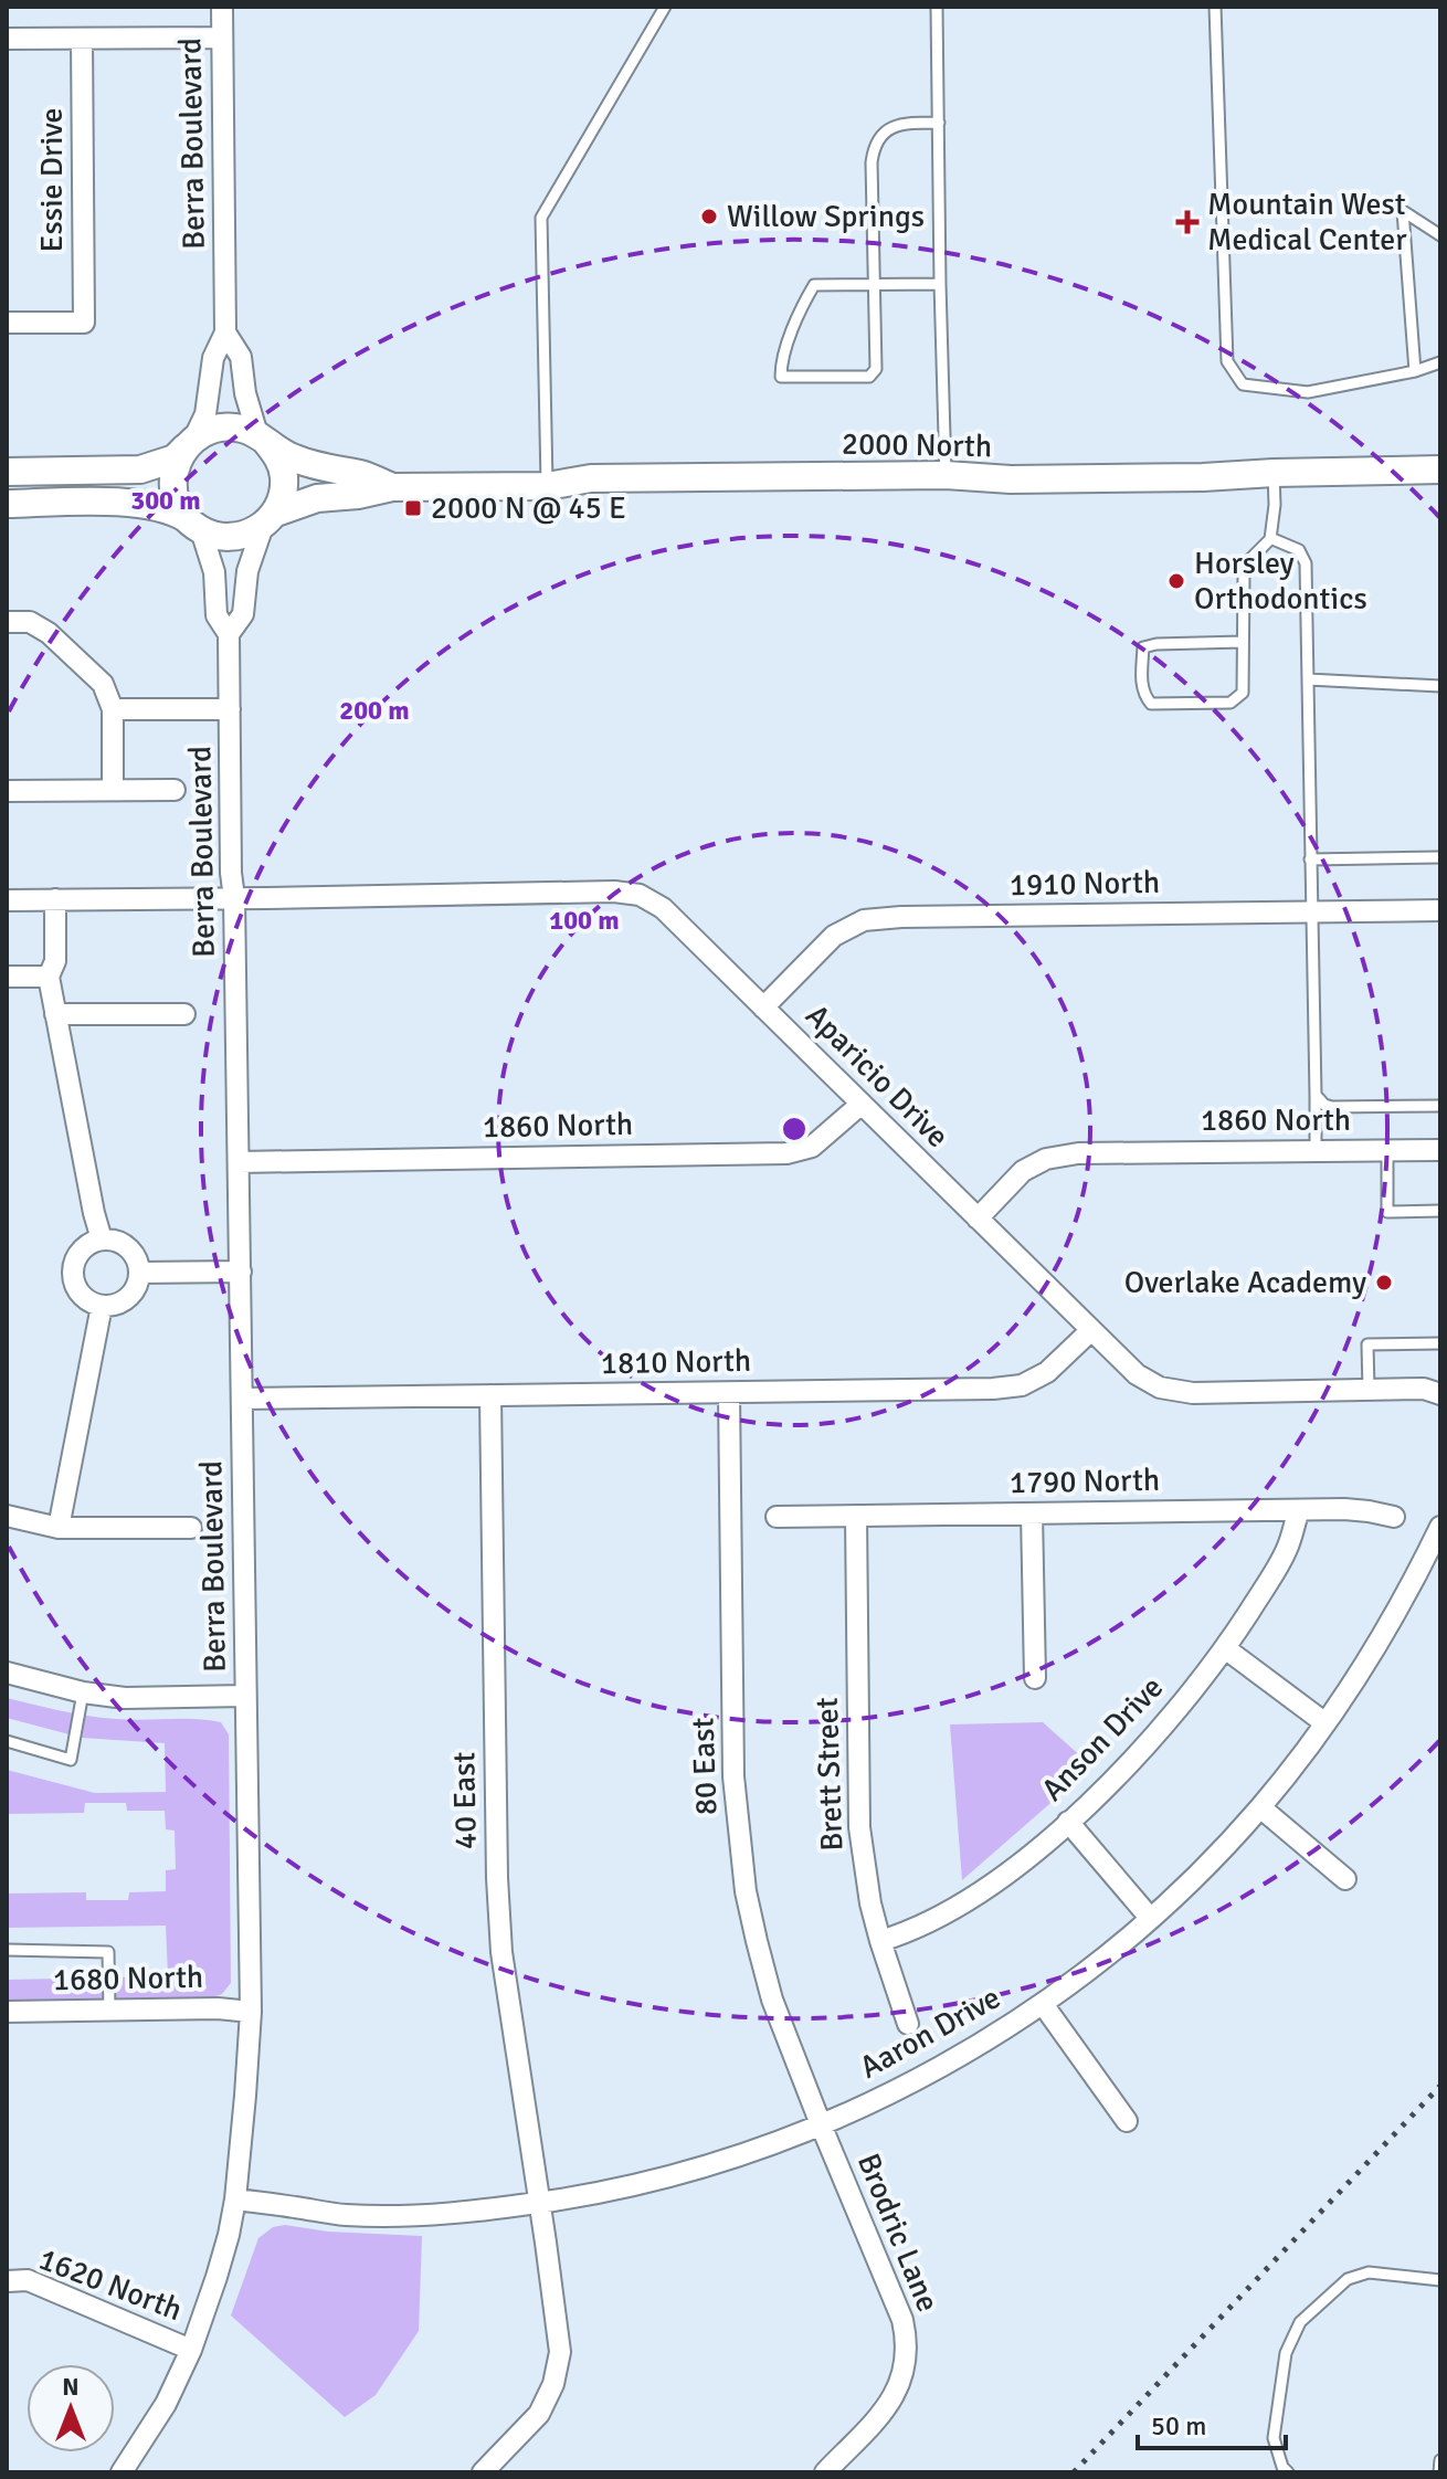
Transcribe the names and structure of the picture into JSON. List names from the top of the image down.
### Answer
{
  "streets": {
    "street": [
      "Berra Boulevard",
      "Essie Drive",
      "2000 North",
      "1910 North",
      "Aparicio Drive",
      "1860 North",
      "1810 North",
      "1790 North",
      "Anson Drive",
      "80 East",
      "Brett Street",
      "40 East",
      "1680 North",
      "Aaron Drive",
      "Brodric Lane",
      "1620 North"
    ]
  },
  "crossings": [
    ["Berra Boulevard", "2000 North"],
    ["Berra Boulevard", "Aparicio Drive"],
    ["Berra Boulevard", "1860 North"],
    ["Berra Boulevard", "1810 North"],
    ["Berra Boulevard", "1680 North"],
    ["Berra Boulevard", "Aaron Drive"],
    ["Berra Boulevard", "1620 North"],
    ["1910 North", "Aparicio Drive"],
    ["Aparicio Drive", "1860 North"],
    ["Aparicio Drive", "1810 North"],
    ["1810 North", "80 East"],
    ["1810 North", "40 East"],
    ["1790 North", "Anson Drive"],
    ["1790 North", "Brett Street"],
    ["Anson Drive", "Brett Street"],
    ["80 East", "Aaron Drive"],
    ["80 East", "Brodric Lane"],
    ["40 East", "Aaron Drive"],
    ["Aaron Drive", "Brodric Lane"]
  ],
  "places": {
    "other": ["Willow Springs", "Horsley Orthodontics", "Overlake Academy"],
    "health": ["Mountain West Medical Center"],
    "transit": ["2000 N @ 45 E"]
  },
  "scale_bar": "50 m",
  "north": "top",
  "rings": ["300 m", "200 m", "100 m"]
}
